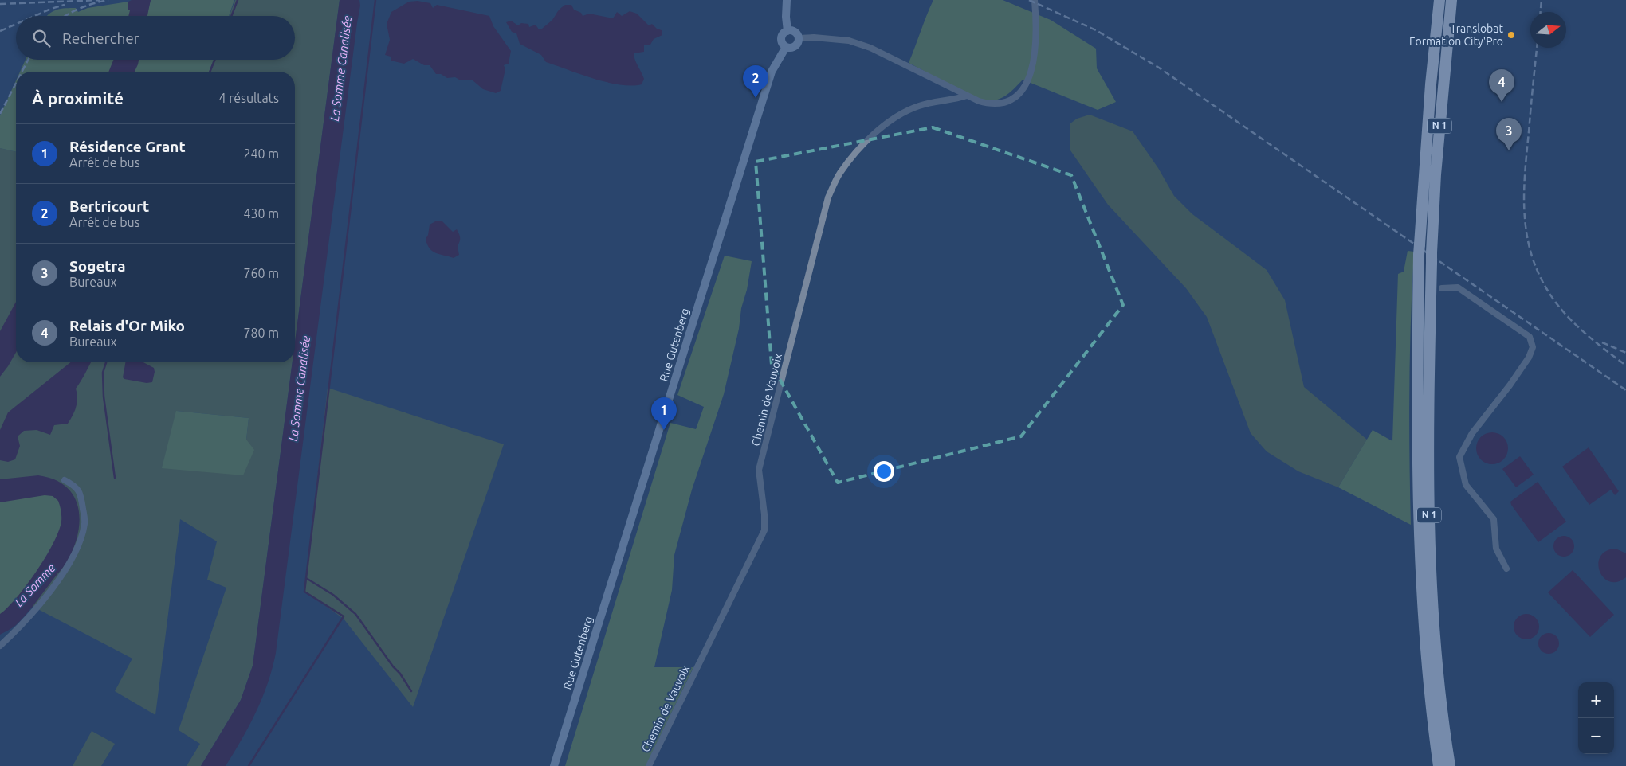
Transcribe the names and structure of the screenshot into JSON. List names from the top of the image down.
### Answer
{
  "streets": {
    "highway": ["N 1"],
    "street": ["Rue Gutenberg", "Chemin de Vauvoix"]
  },
  "water": ["La Somme Canalisée", "La Somme"],
  "places": ["Translobat Formation City'Pro"],
  "north": "right",
  "page": {
    "search": "Rechercher",
    "pins": [
      "2",
      "4",
      "3",
      "1"
    ],
    "heading": ["À proximité", "4 résultats"],
    "list": [
      {
        "mark": "1",
        "name": "Résidence Grant",
        "note": "Arrêt de bus",
        "value": "240 m"
      },
      {
        "mark": "2",
        "name": "Bertricourt",
        "note": "Arrêt de bus",
        "value": "430 m"
      },
      {
        "mark": "3",
        "name": "Sogetra",
        "note": "Bureaux",
        "value": "760 m"
      },
      {
        "mark": "4",
        "name": "Relais d'Or Miko",
        "note": "Bureaux",
        "value": "780 m"
      }
    ],
    "map_buttons": ["+", "−"]
  }
}
